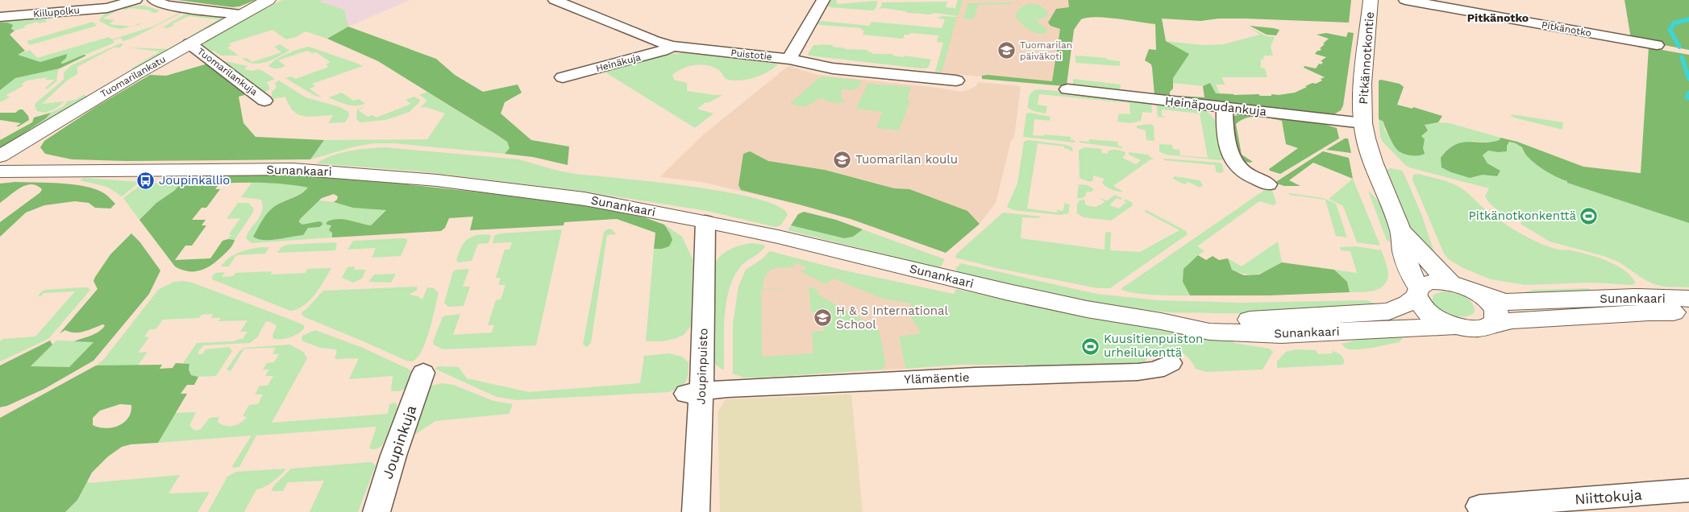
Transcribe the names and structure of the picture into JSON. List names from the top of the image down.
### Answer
{
  "streets": {
    "street": [
      "Kiilupolku",
      "Pitkänotko",
      "Puistotie",
      "Pitkännotkontie",
      "Heinäkuja",
      "Tuomarilankuja",
      "Tuomarilankatu",
      "Heinäpoudankuja",
      "Sunankaari",
      "Joupinpuisto",
      "Ylämäentie",
      "Joupinkuja",
      "Niittokuja"
    ]
  },
  "crossings": [
    ["Puistotie", "Heinäkuja"],
    ["Pitkännotkontie", "Heinäpoudankuja"],
    ["Pitkännotkontie", "Sunankaari"],
    ["Tuomarilankuja", "Tuomarilankatu"],
    ["Sunankaari", "Joupinpuisto"],
    ["Joupinpuisto", "Ylämäentie"]
  ],
  "districts": ["Pitkänotko"],
  "places": {
    "school or university": ["Tuomarilan päiväkoti", "Tuomarilan koulu", "H & S International School"],
    "bus stop": ["Joupinkallio"],
    "sports": ["Pitkänotkonkenttä", "Kuusitienpuiston urheilukenttä"]
  }
}
